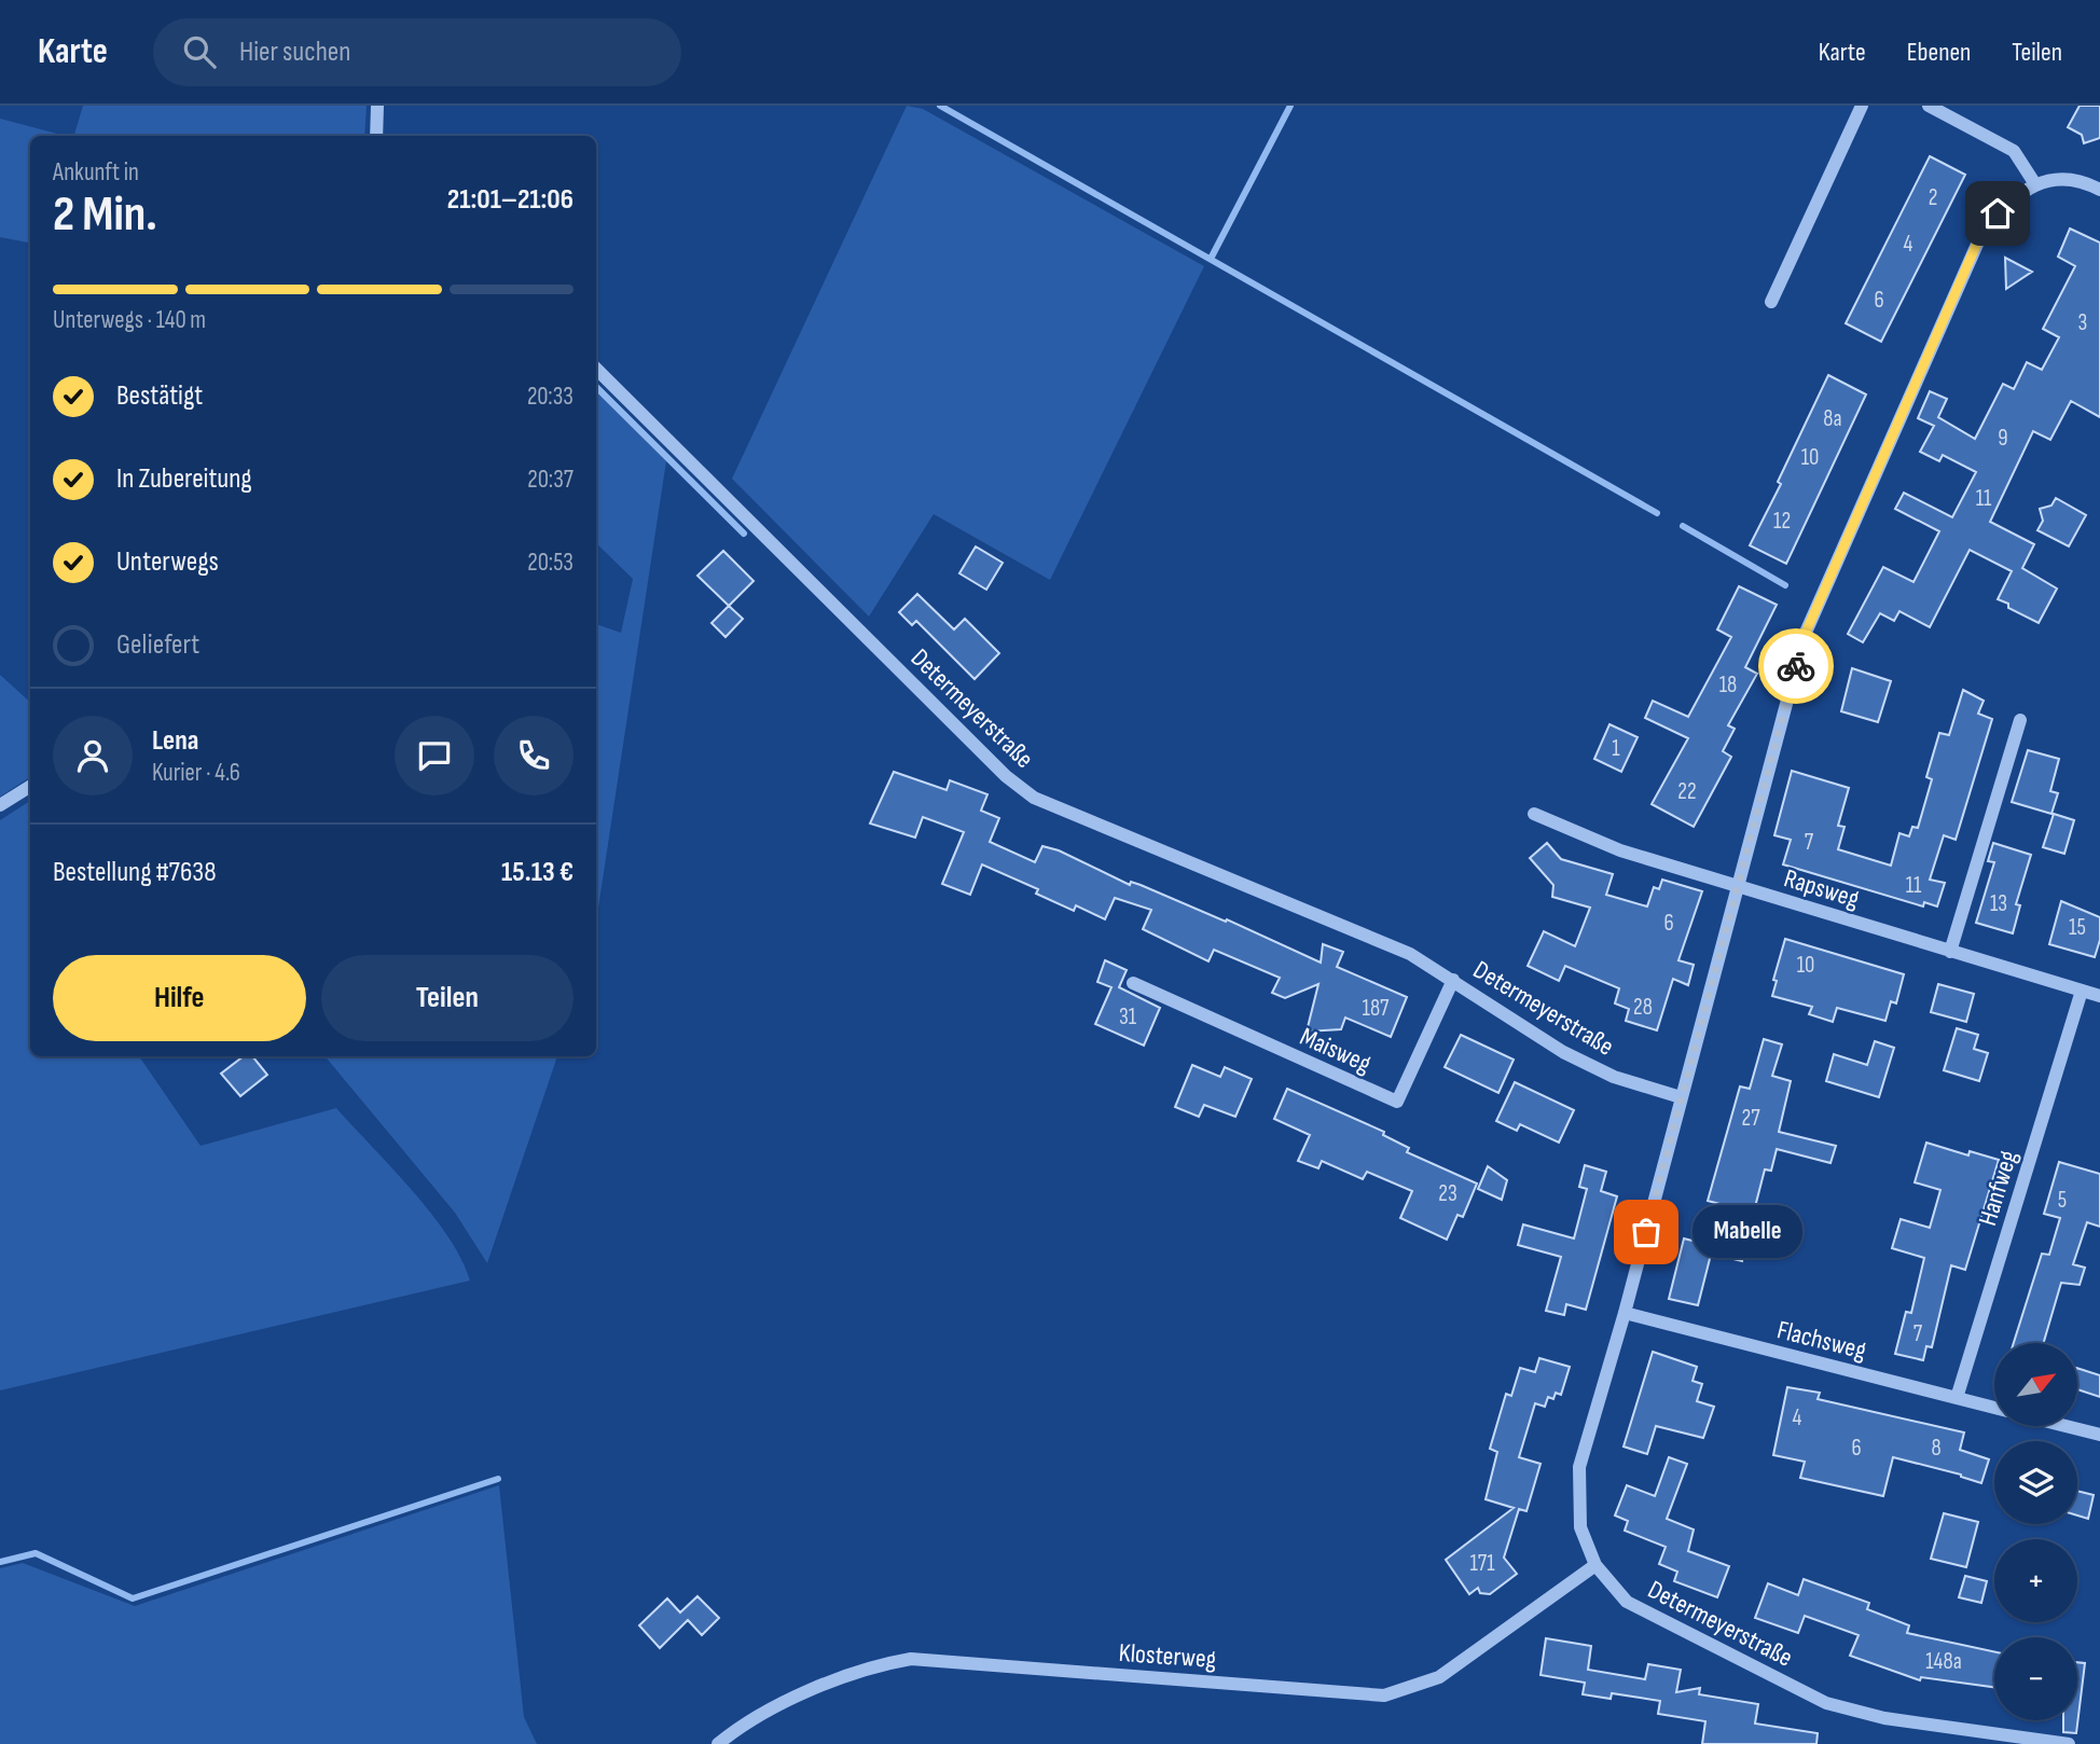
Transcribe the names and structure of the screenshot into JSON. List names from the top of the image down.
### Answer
{
  "streets": {
    "street": [
      "Determeyerstraße",
      "Rapsweg",
      "Maisweg",
      "Hanfweg",
      "Flachsweg",
      "Klosterweg"
    ]
  },
  "crossings": [
    ["Determeyerstraße", "Maisweg"],
    ["Determeyerstraße", "Flachsweg"],
    ["Determeyerstraße", "Klosterweg"],
    ["Rapsweg", "Hanfweg"],
    ["Hanfweg", "Flachsweg"]
  ],
  "places": ["Mabelle"],
  "house_numbers": [
    "2",
    "4",
    "6",
    "3",
    "8a",
    "9",
    "10",
    "11",
    "12",
    "18",
    "1",
    "22",
    "7",
    "11",
    "13",
    "6",
    "15",
    "10",
    "28",
    "187",
    "31",
    "27",
    "23",
    "5",
    "7",
    "4",
    "6",
    "8",
    "171",
    "148a"
  ],
  "north": "top right",
  "page": {
    "header": "Karte",
    "search": "Hier suchen",
    "nav": ["Karte", "Ebenen", "Teilen"],
    "heading": ["2 Min.", "Ankunft in", "21:01–21:06"],
    "panel": [
      "Lena",
      "Kurier · 4.6",
      "Bestellung #7638",
      "15.13 €"
    ],
    "bar": "Unterwegs · 140 m",
    "list": [
      ["Bestätigt", "20:33"],
      ["In Zubereitung", "20:37"],
      ["Unterwegs", "20:53"],
      "Geliefert"
    ],
    "buttons": ["Hilfe", "Teilen"],
    "bubble": "Mabelle",
    "map_buttons": ["+", "−"]
  }
}
